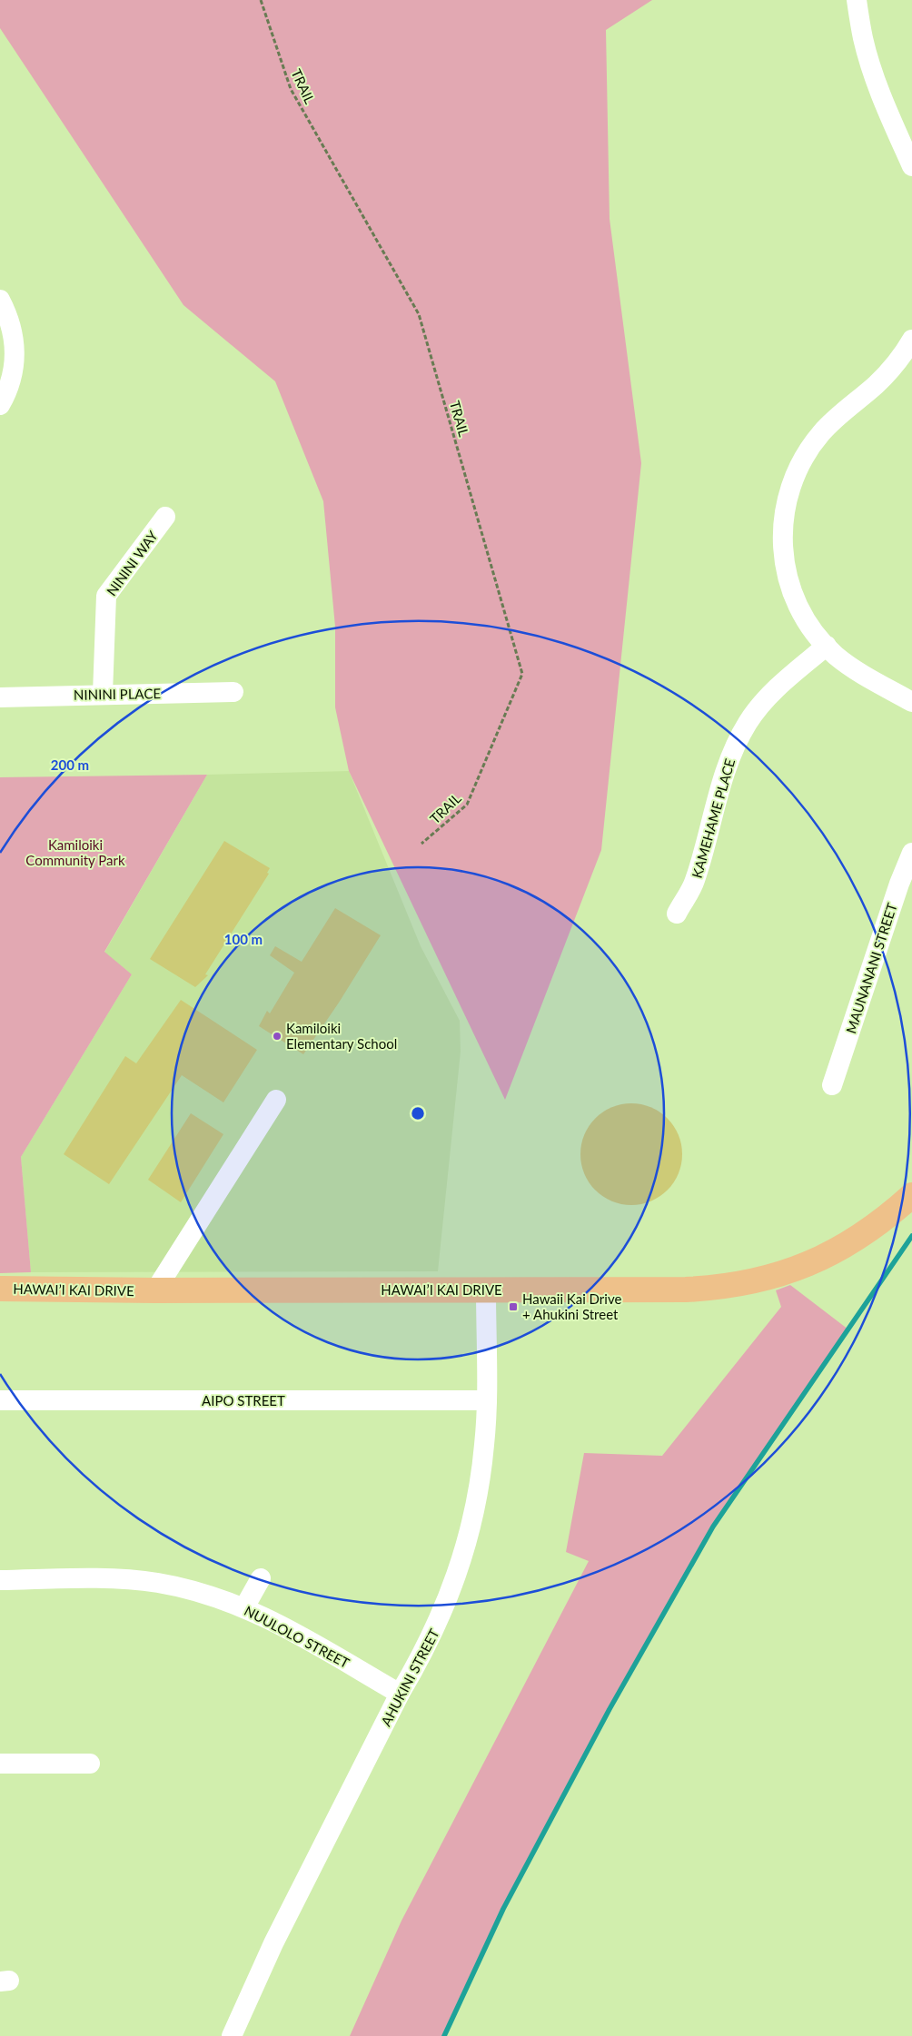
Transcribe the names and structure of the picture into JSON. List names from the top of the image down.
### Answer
{
  "streets": {
    "main road": ["HAWAI’I KAI DRIVE"],
    "street": [
      "NININI WAY",
      "NININI PLACE",
      "KAMEHAME PLACE",
      "MAUNANANI STREET",
      "AIPO STREET",
      "NUULOLO STREET",
      "AHUKINI STREET"
    ],
    "path": ["TRAIL"]
  },
  "crossings": [
    ["NININI WAY", "NININI PLACE"],
    ["HAWAI’I KAI DRIVE", "AHUKINI STREET"],
    ["AIPO STREET", "AHUKINI STREET"],
    ["NUULOLO STREET", "AHUKINI STREET"]
  ],
  "parks": ["Kamiloiki Community Park"],
  "places": {
    "other": ["Kamiloiki Elementary School"],
    "transit": ["Hawaii Kai Drive + Ahukini Street"]
  },
  "rings": ["200 m", "100 m"]
}
